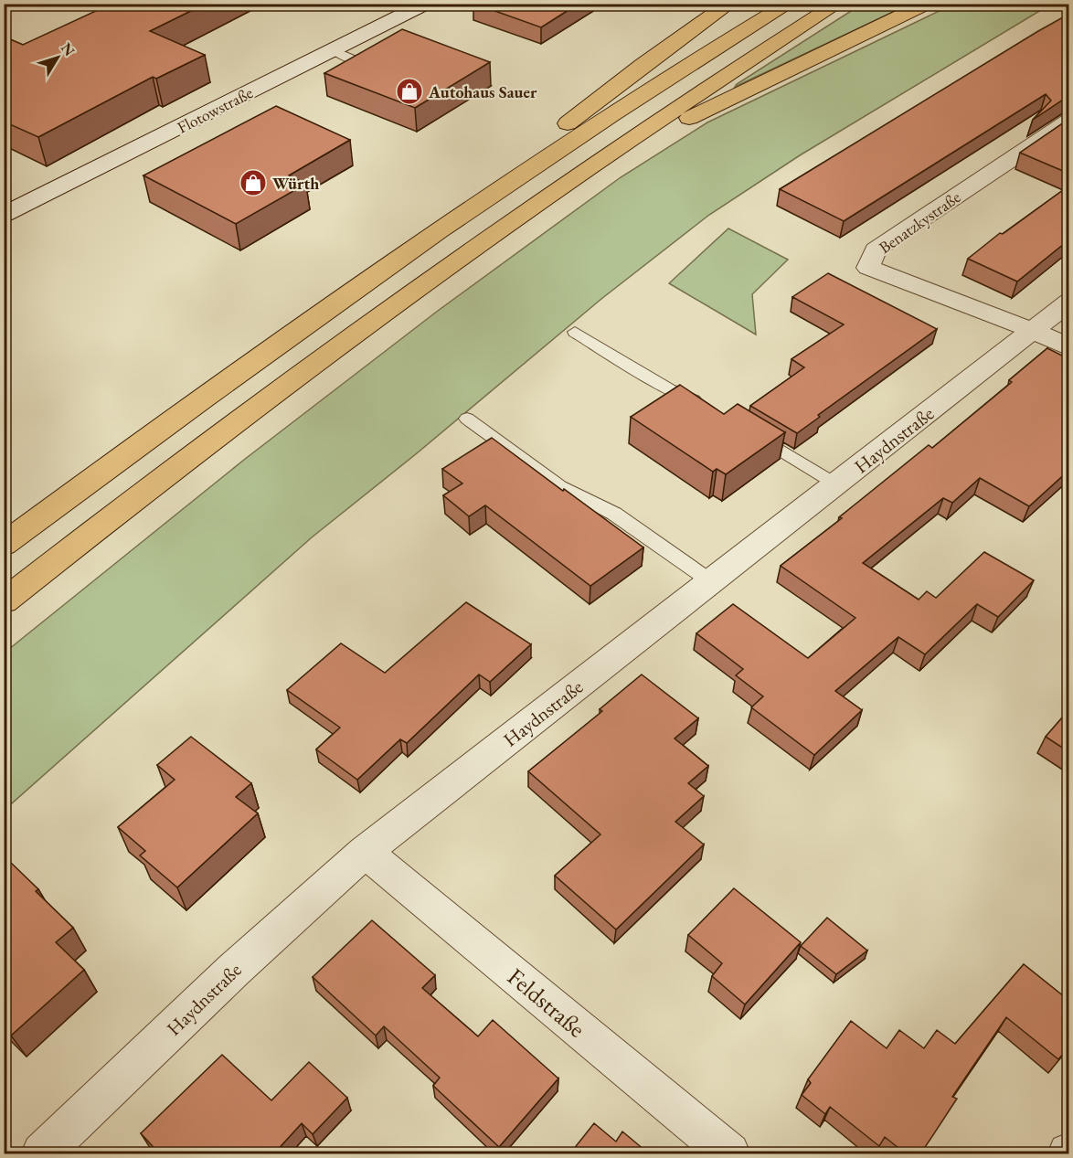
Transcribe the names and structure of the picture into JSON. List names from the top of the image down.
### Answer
{
  "streets": {
    "street": [
      "Flotowstraße",
      "Benatzkystraße",
      "Haydnstraße",
      "Feldstraße"
    ]
  },
  "crossings": [
    ["Benatzkystraße", "Haydnstraße"],
    ["Haydnstraße", "Feldstraße"]
  ],
  "places": {
    "shop": ["Autohaus Sauer", "Würth"]
  },
  "north": "top right"
}
